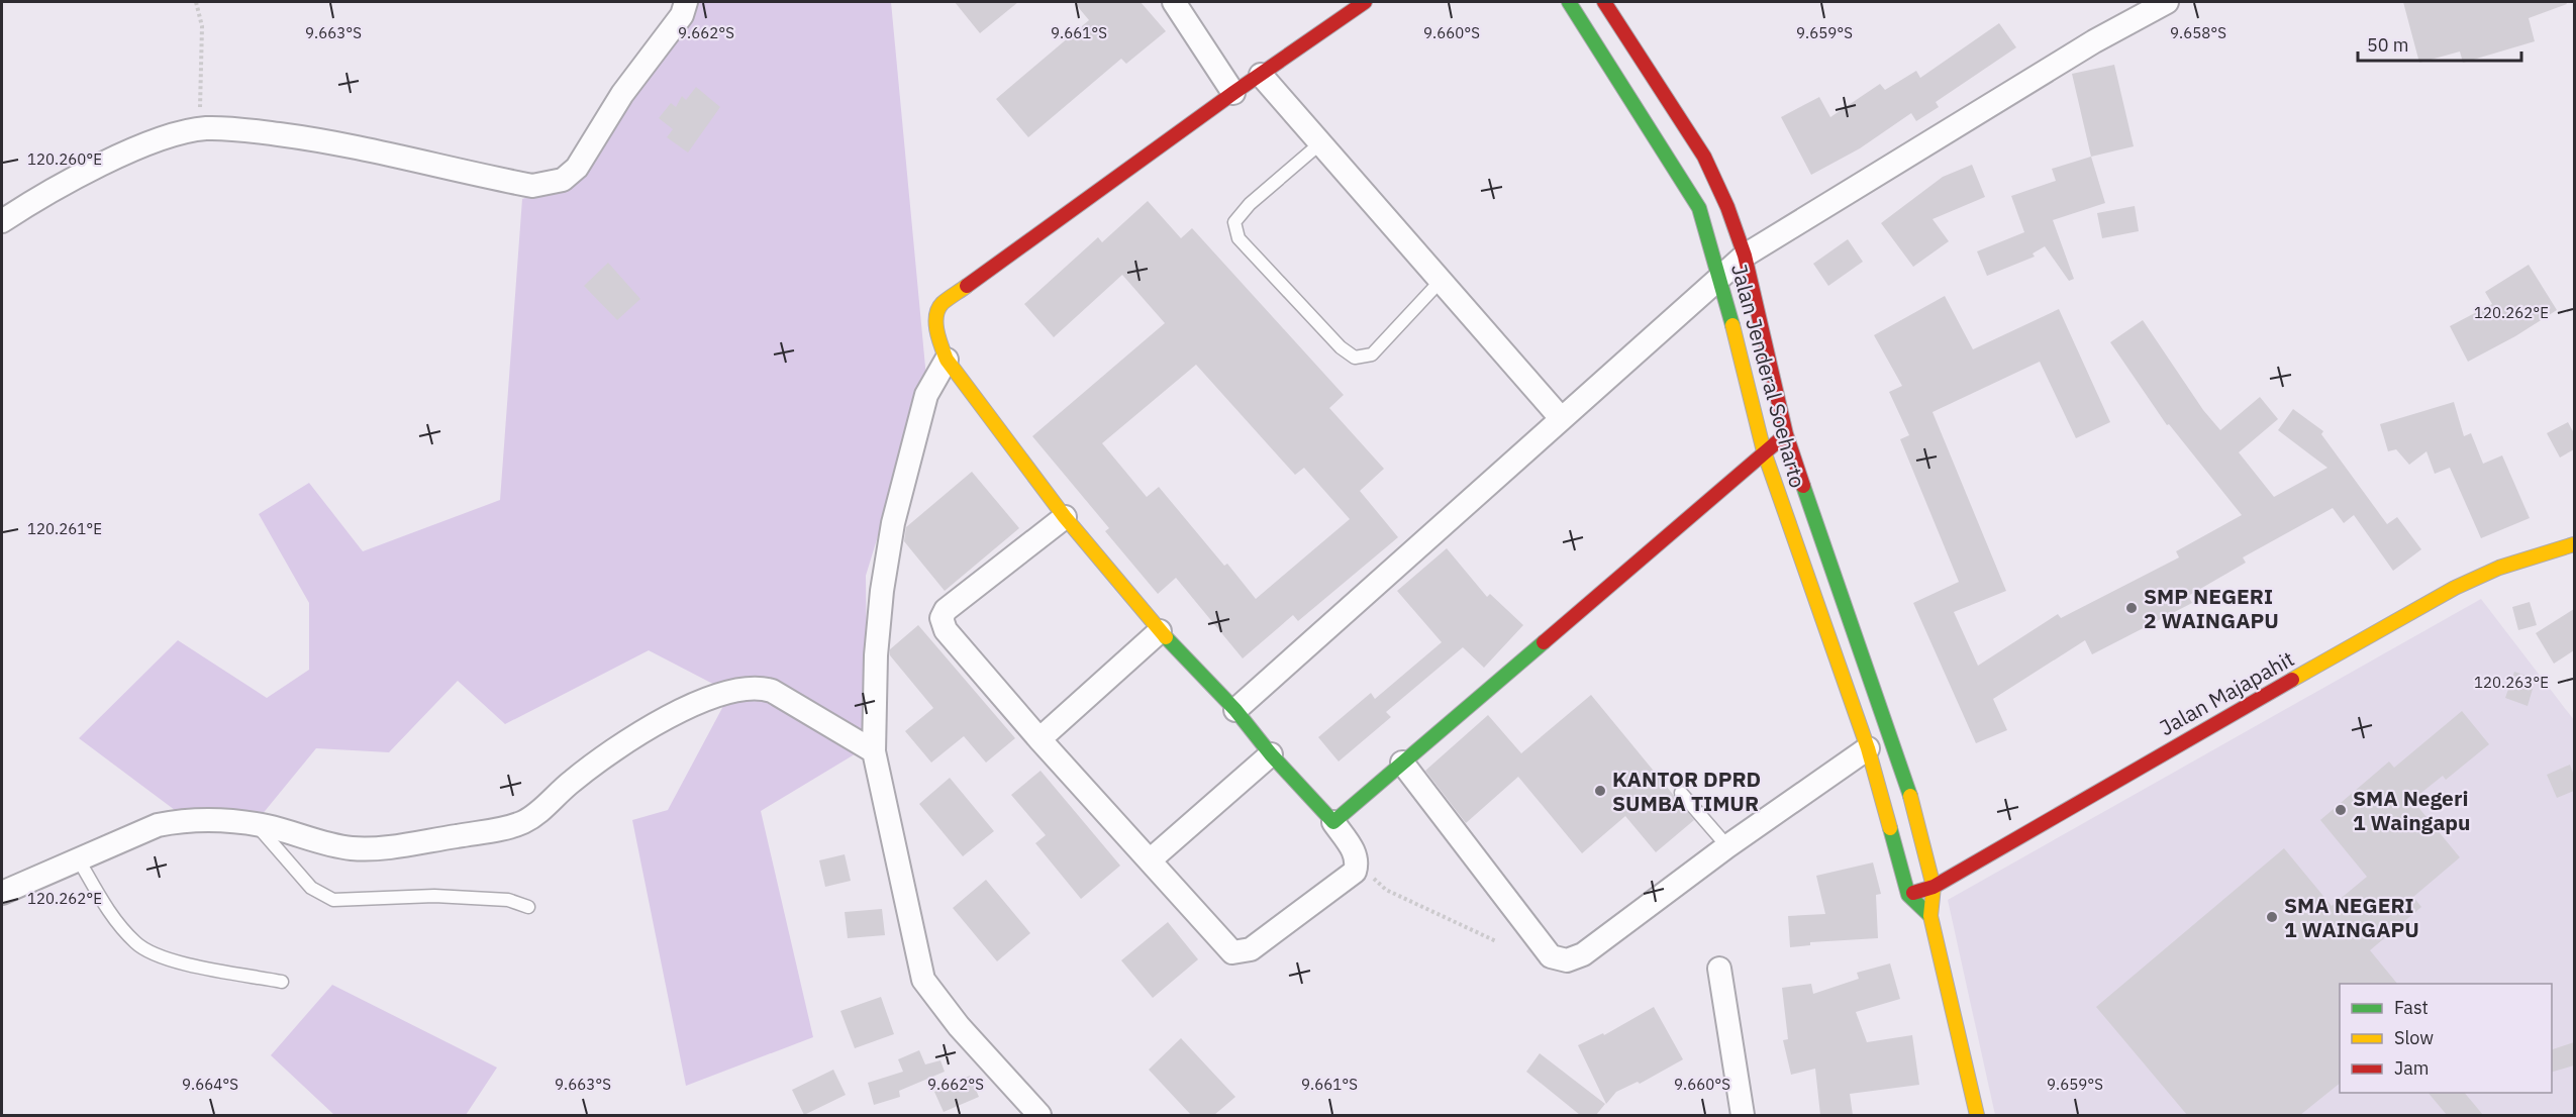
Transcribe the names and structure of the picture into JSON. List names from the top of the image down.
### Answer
{
  "streets": {
    "street": ["Jalan Jenderal Soeharto", "Jalan Majapahit"]
  },
  "crossings": [
    ["Jalan Jenderal Soeharto", "Jalan Majapahit"]
  ],
  "places": [
    "SMP NEGERI 2 WAINGAPU",
    "KANTOR DPRD SUMBA TIMUR",
    "SMA Negeri 1 Waingapu",
    "SMA NEGERI 1 WAINGAPU"
  ],
  "legend": ["Fast", "Slow", "Jam"],
  "scale_bar": "50 m",
  "coordinates": [
    "9.663°S",
    "9.662°S",
    "9.661°S",
    "9.660°S",
    "9.659°S",
    "9.658°S",
    "120.260°E",
    "120.262°E",
    "120.261°E",
    "120.263°E",
    "9.664°S"
  ]
}
